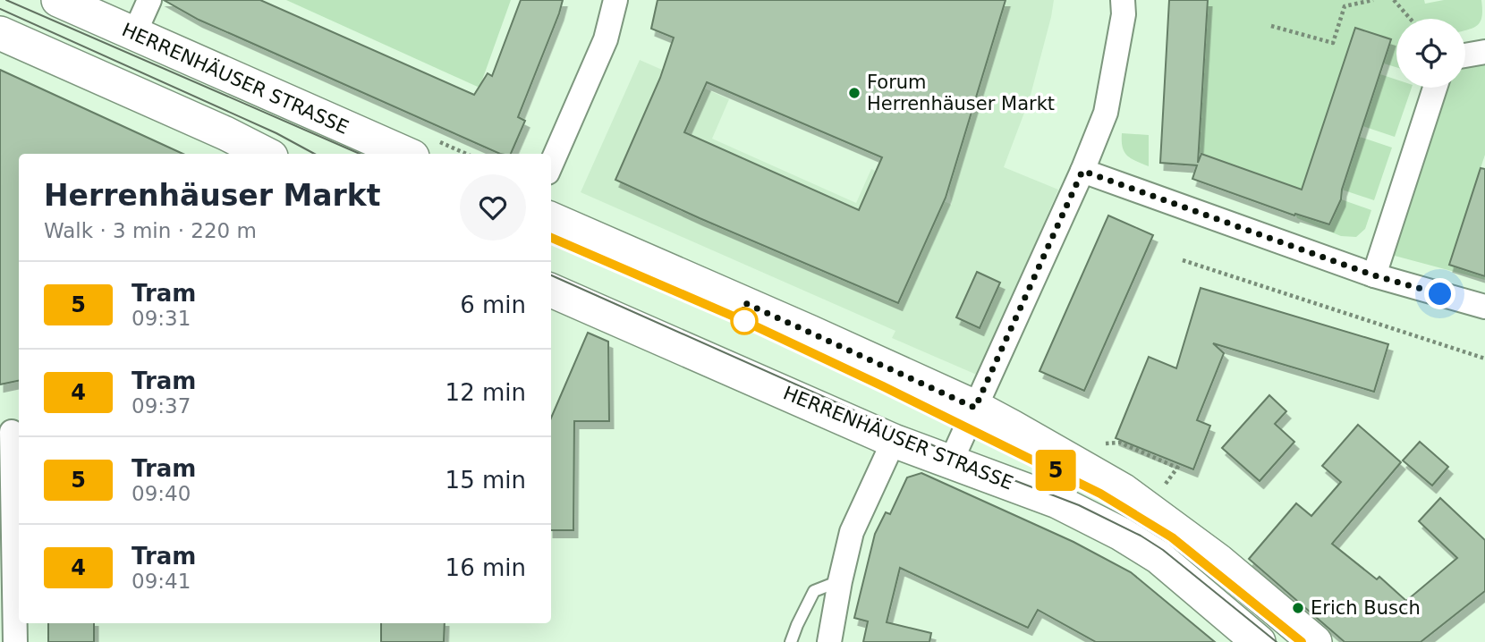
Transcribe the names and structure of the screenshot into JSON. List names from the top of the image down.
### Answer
{
  "streets": {
    "street": ["HERRENHÄUSER STRASSE"]
  },
  "places": ["Forum Herrenhäuser Markt", "Erich Busch"],
  "lines": ["tram line 5"],
  "page": {
    "on_map": "5",
    "heading": ["Herrenhäuser Markt", "Walk · 3 min · 220 m"],
    "list": [
      {
        "mark": "5",
        "name": "Tram",
        "note": "09:31",
        "value": "6 min"
      },
      {
        "mark": "4",
        "name": "Tram",
        "note": "09:37",
        "value": "12 min"
      },
      {
        "mark": "5",
        "name": "Tram",
        "note": "09:40",
        "value": "15 min"
      },
      {
        "mark": "4",
        "name": "Tram",
        "note": "09:41",
        "value": "16 min"
      }
    ]
  }
}
